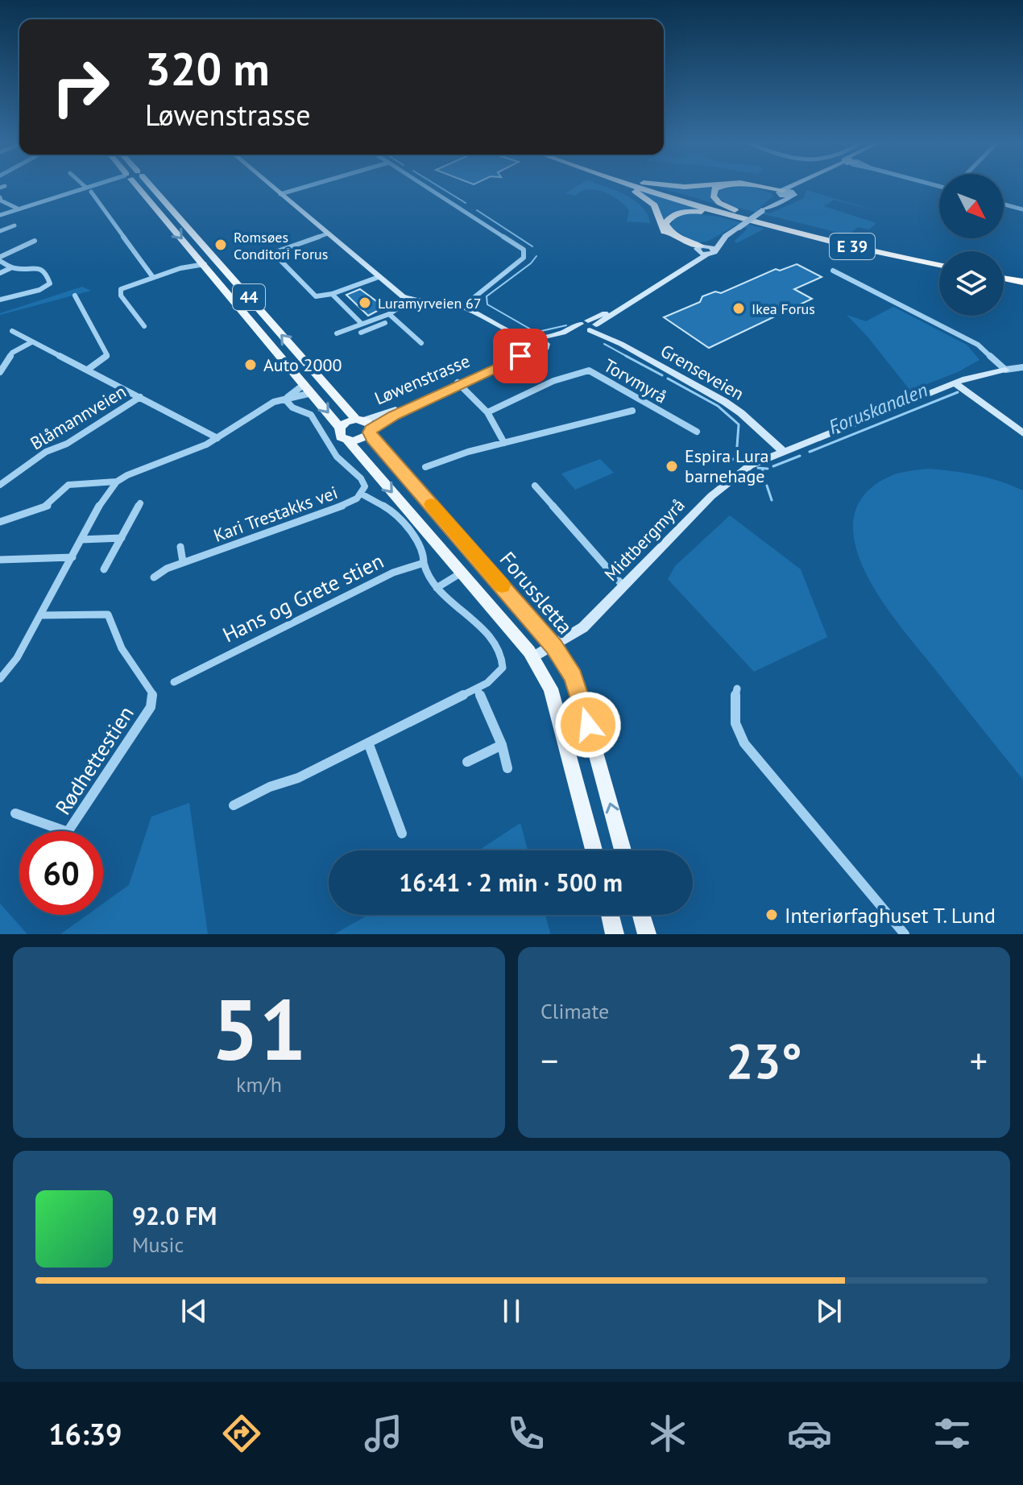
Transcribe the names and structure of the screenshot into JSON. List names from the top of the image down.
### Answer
{
  "streets": {
    "highway": ["E 39"],
    "main road": ["44", "Forussletta"],
    "street": [
      "Grenseveien",
      "Løwenstrasse",
      "Torvmyrå",
      "Blåmannveien",
      "Kari Trestakks vei",
      "Midtbergmyrå",
      "Hans og Grete stien",
      "Rødhettestien"
    ]
  },
  "crossings": [
    ["44", "Midtbergmyrå"],
    ["Grenseveien", "Midtbergmyrå"],
    ["Løwenstrasse", "Forussletta"],
    ["Midtbergmyrå", "Forussletta"]
  ],
  "water": ["Foruskanalen"],
  "places": [
    "Romsøes Conditori Forus",
    "Luramyrveien 67",
    "Ikea Forus",
    "Auto 2000",
    "Espira Lura barnehage",
    "Interiørfaghuset T. Lund"
  ],
  "north": "bottom right",
  "page": {
    "turn": ["320 m", "Løwenstrasse"],
    "limit": "60",
    "trip": "16:41 · 2 min · 500 m",
    "tile": [
      ["51", "km/h"],
      "Climate"
    ],
    "heat": ["−", "23°", "+"],
    "song": ["92.0 FM", "Music"],
    "tabs": "16:39"
  }
}
